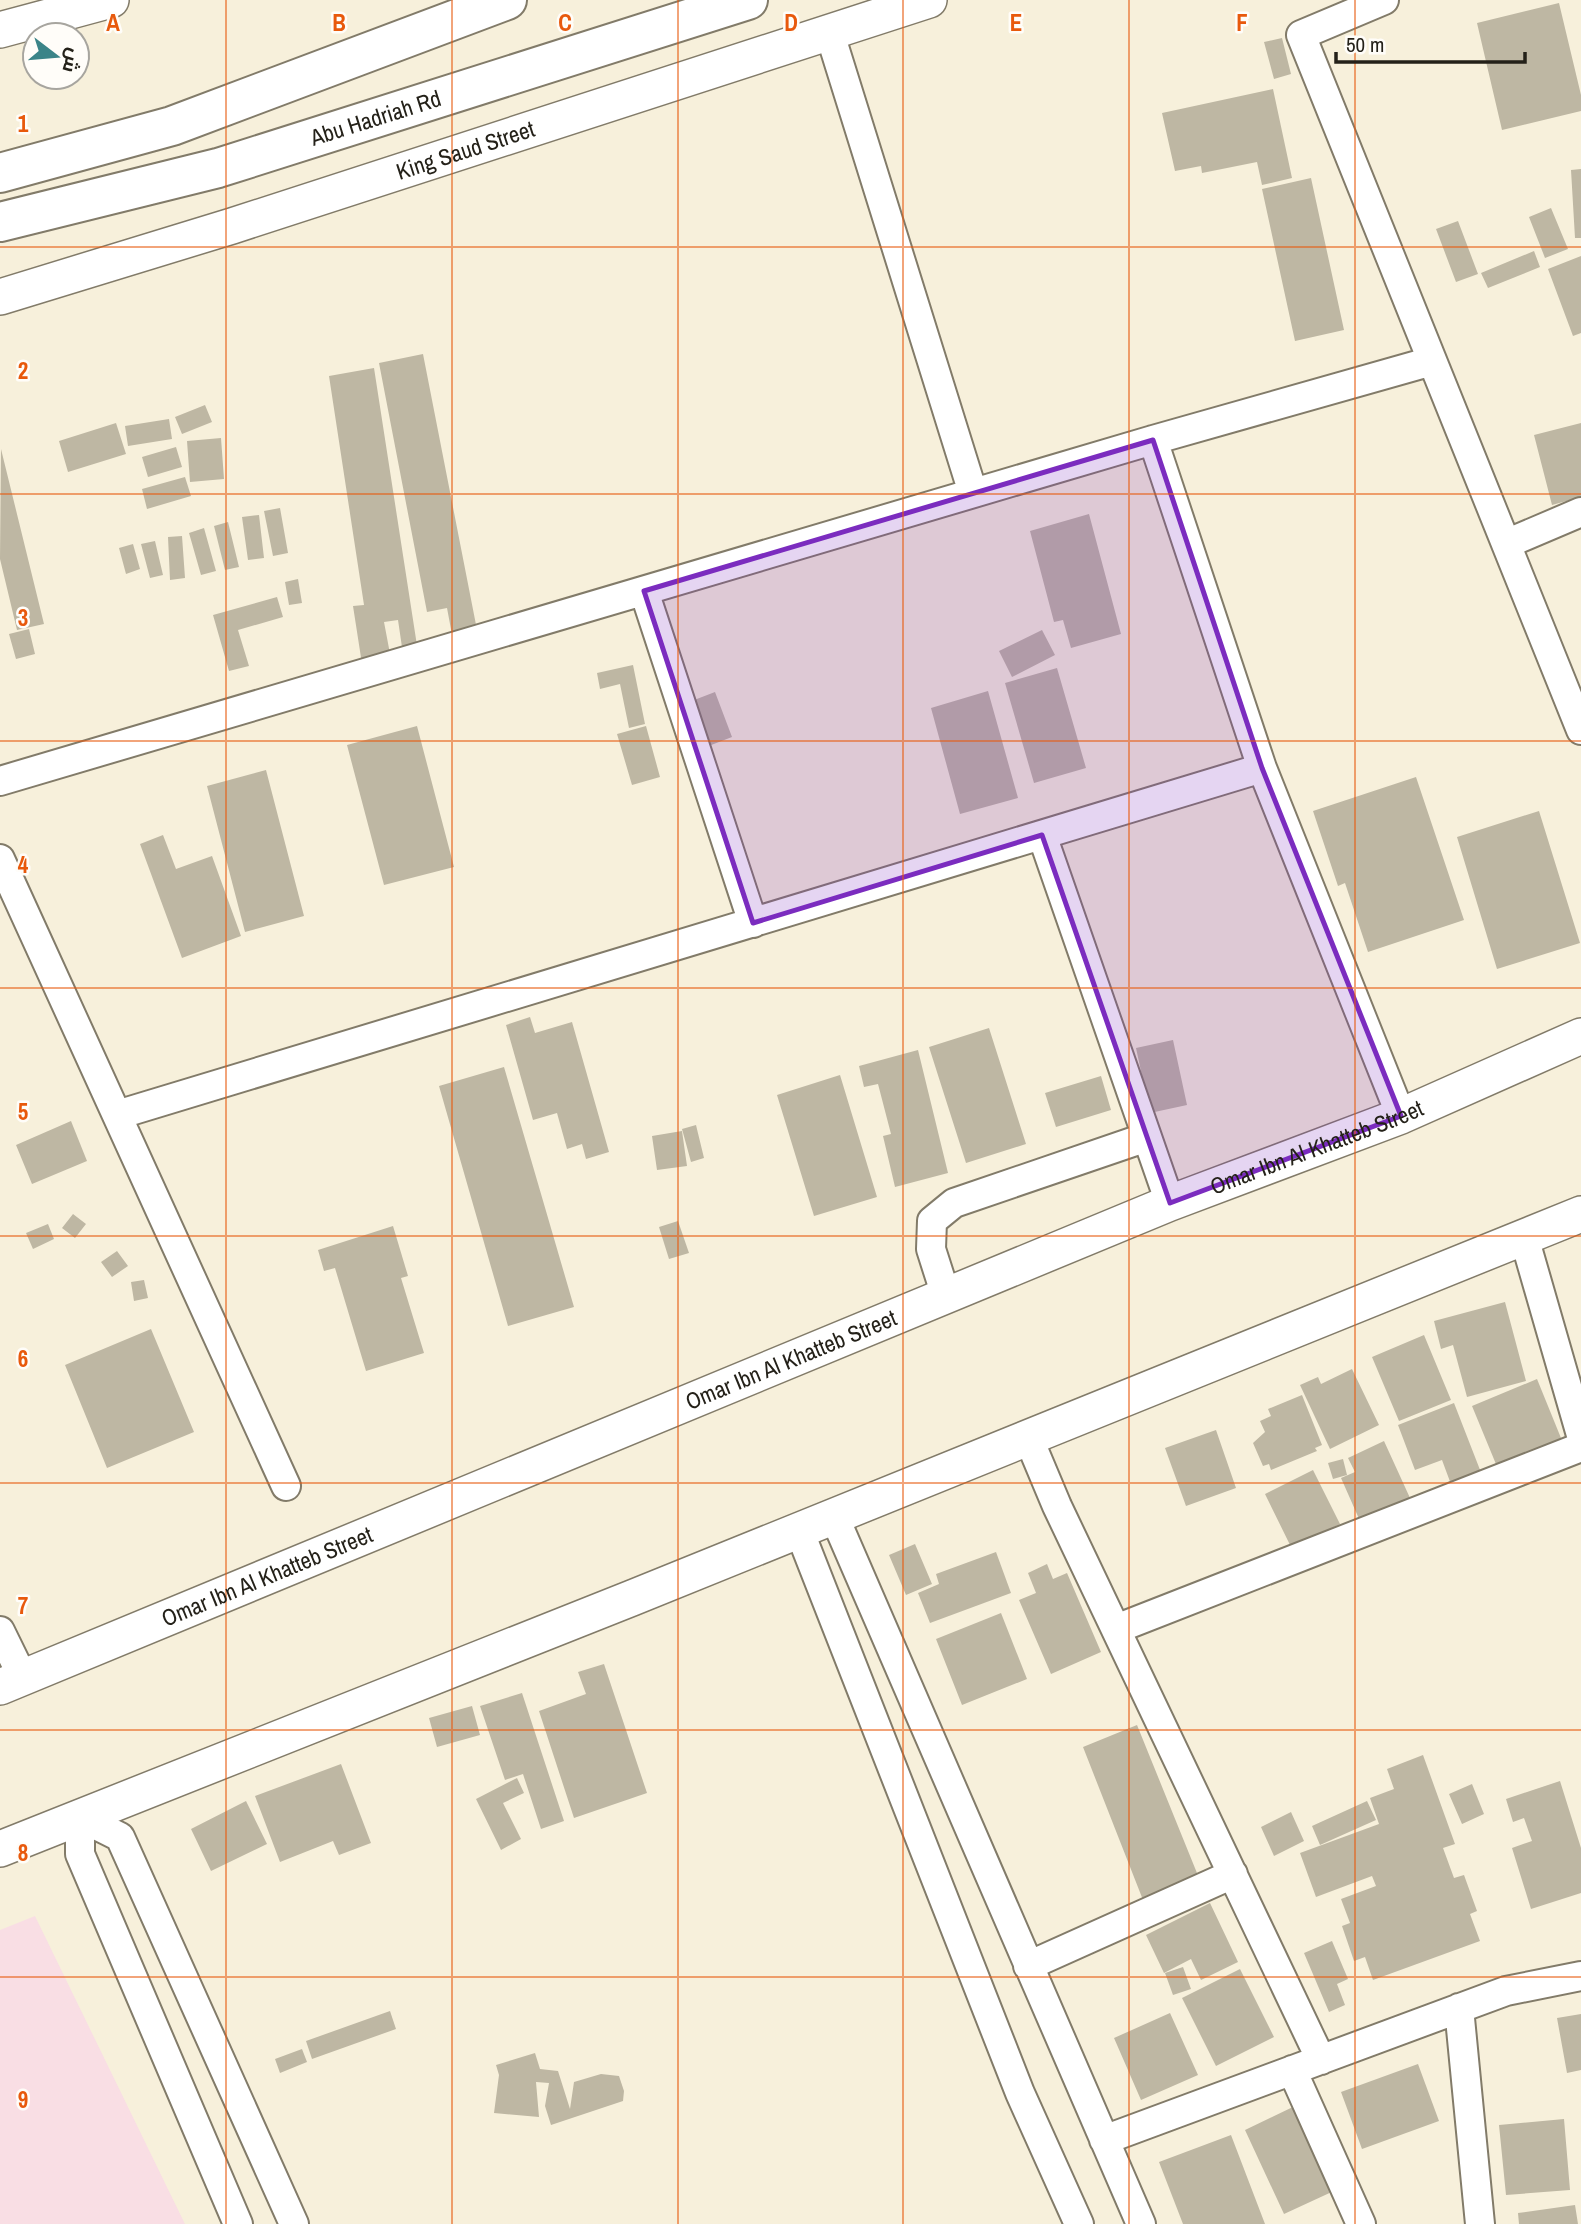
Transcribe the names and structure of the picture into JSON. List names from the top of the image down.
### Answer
{
  "streets": {
    "highway": ["Abu Hadriah Rd"],
    "main road": ["King Saud Street", "Omar Ibn Al Khatteb Street"]
  },
  "scale_bar": "50 m",
  "north": "right",
  "grid": {
    "columns": [
      "A",
      "B",
      "C",
      "D",
      "E",
      "F"
    ],
    "rows": [
      "1",
      "2",
      "3",
      "4",
      "5",
      "6",
      "7",
      "8",
      "9"
    ]
  }
}
